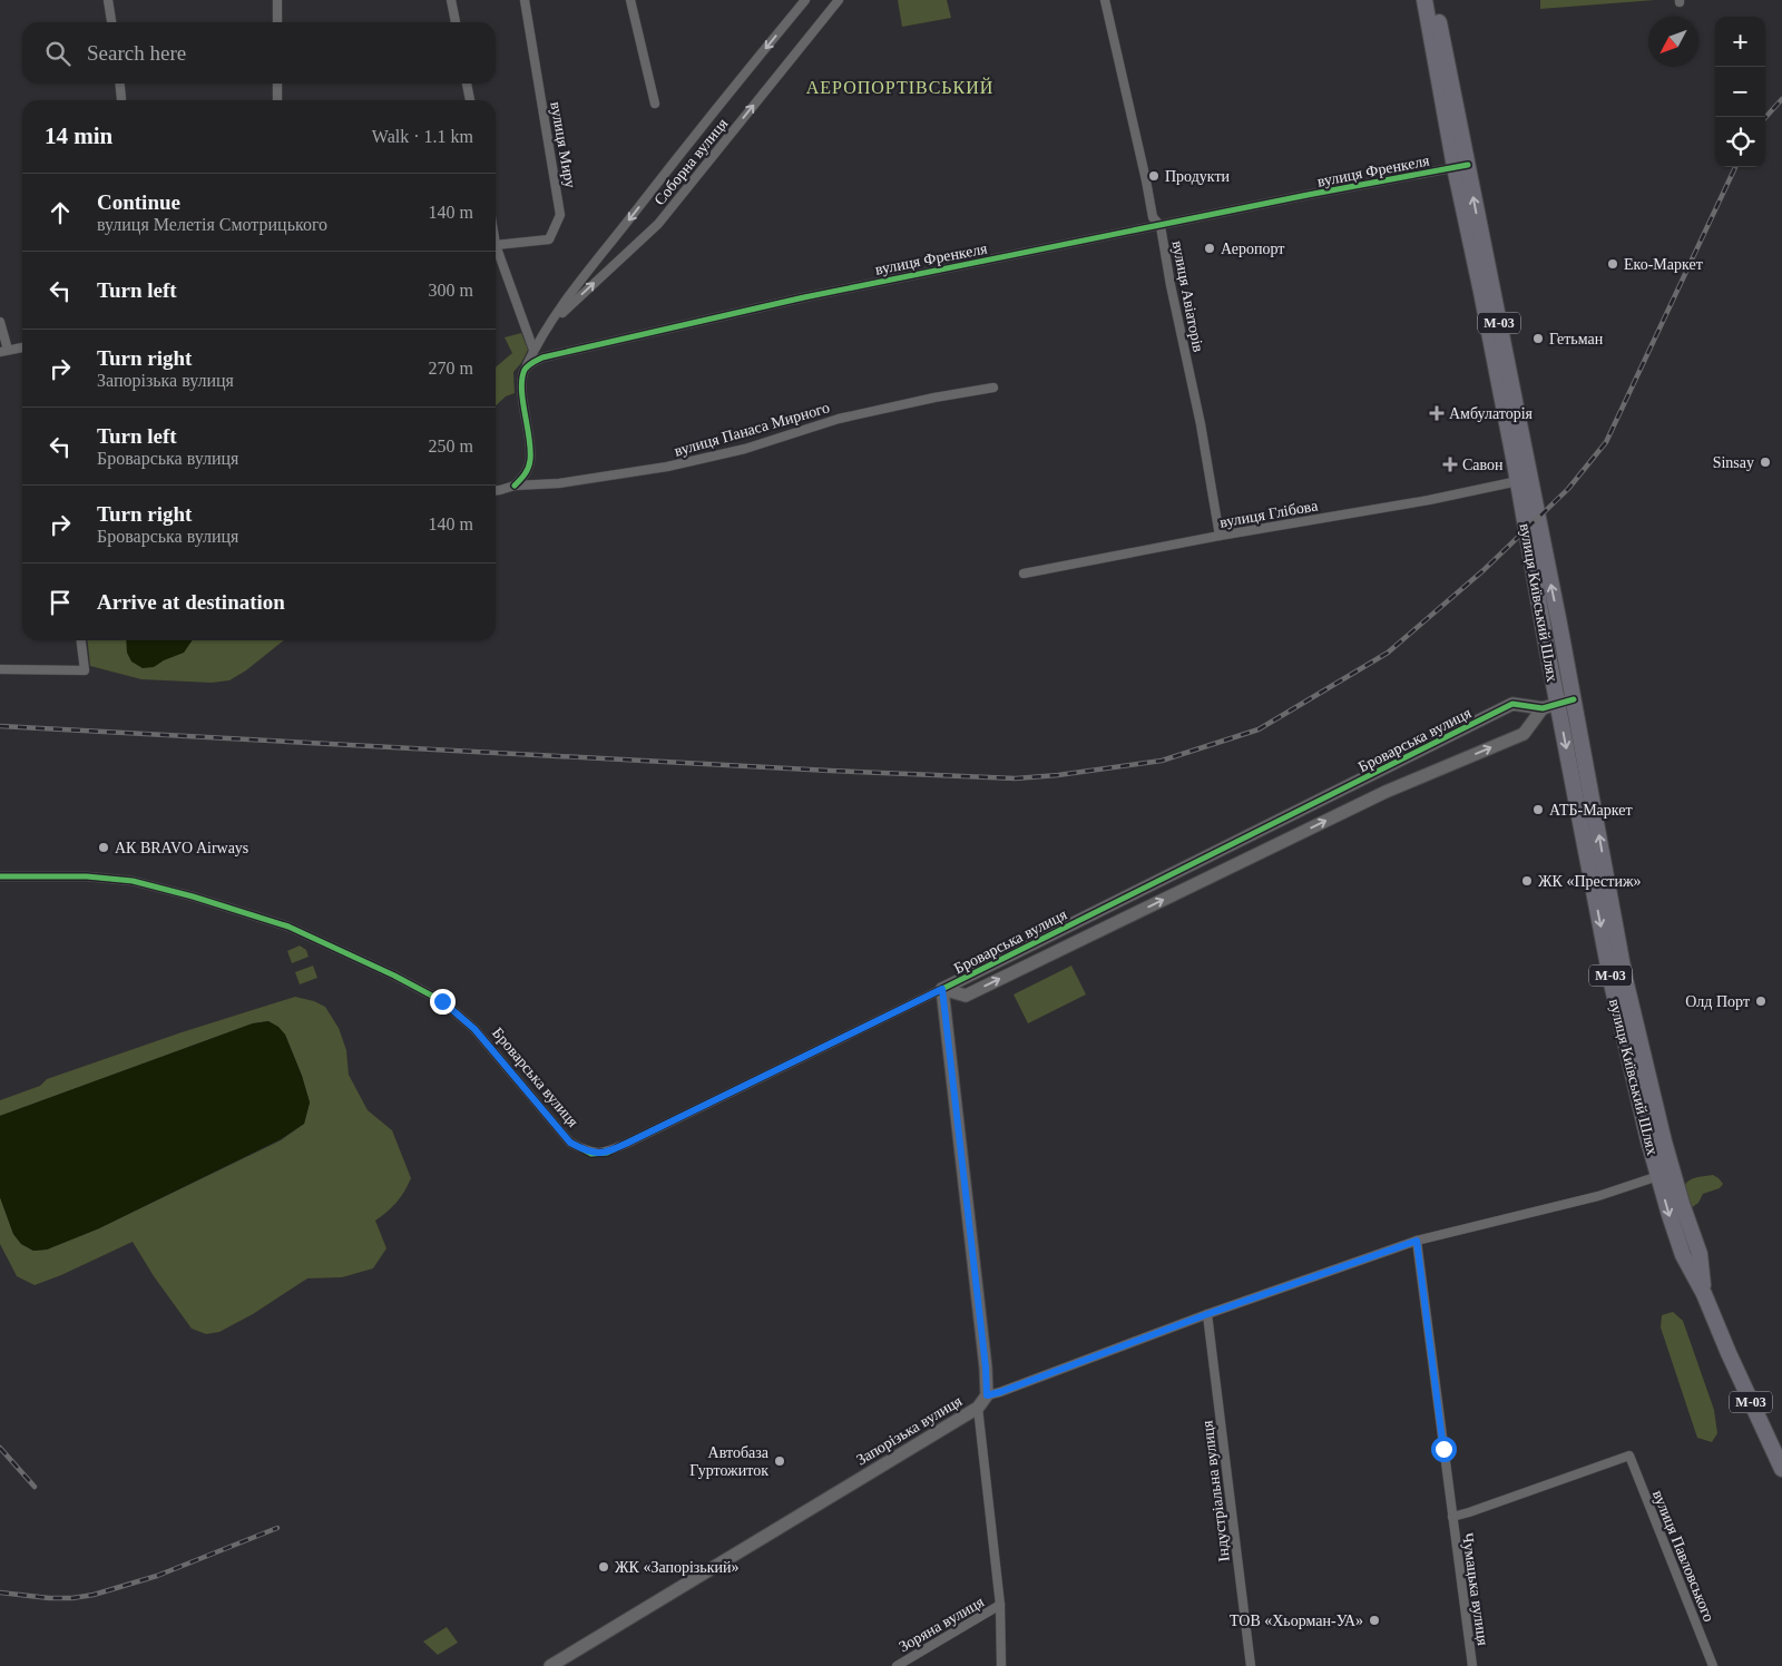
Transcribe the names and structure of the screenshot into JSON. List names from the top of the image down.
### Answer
{
  "streets": {
    "highway": ["М-03", "вулиця Київський Шлях"],
    "street": [
      "вулиця Миру",
      "Соборна вулиця",
      "вулиця Френкеля",
      "вулиця Авіаторів",
      "вулиця Панаса Мирного",
      "вулиця Глібова",
      "Броварська вулиця",
      "Запорізька вулиця",
      "Індустріальна вулиця",
      "вулиця Павловського",
      "Чумацька вулиця",
      "Зоряна вулиця"
    ]
  },
  "crossings": [
    ["Соборна вулиця", "вулиця Френкеля"],
    ["вулиця Френкеля", "вулиця Авіаторів"],
    ["вулиця Френкеля", "вулиця Київський Шлях"],
    ["вулиця Авіаторів", "вулиця Глібова"],
    ["вулиця Глібова", "вулиця Київський Шлях"],
    ["вулиця Київський Шлях", "Броварська вулиця"],
    ["вулиця Павловського", "Чумацька вулиця"]
  ],
  "districts": ["АЕРОПОРТІВСЬКИЙ"],
  "places": {
    "other": [
      "Продукти",
      "Аеропорт",
      "Еко-Маркет",
      "Гетьман",
      "Sinsay",
      "АТБ-Маркет",
      "АК BRAVO Airways",
      "ЖК «Престиж»",
      "Олд Порт",
      "Автобаза Гуртожиток",
      "ЖК «Запорізький»",
      "ТОВ «Хьорман-УА»"
    ],
    "health": ["Амбулаторія", "Савон"]
  },
  "north": "bottom left",
  "page": {
    "map_buttons": ["+", "−"],
    "search": "Search here",
    "heading": ["14 min", "Walk · 1.1 km"],
    "list": [
      ["Continue", "вулиця Мелетія Смотрицького", "140 m"],
      ["Turn left", "300 m"],
      ["Turn right", "Запорізька вулиця", "270 m"],
      ["Turn left", "Броварська вулиця", "250 m"],
      ["Turn right", "Броварська вулиця", "140 m"],
      "Arrive at destination"
    ]
  }
}
